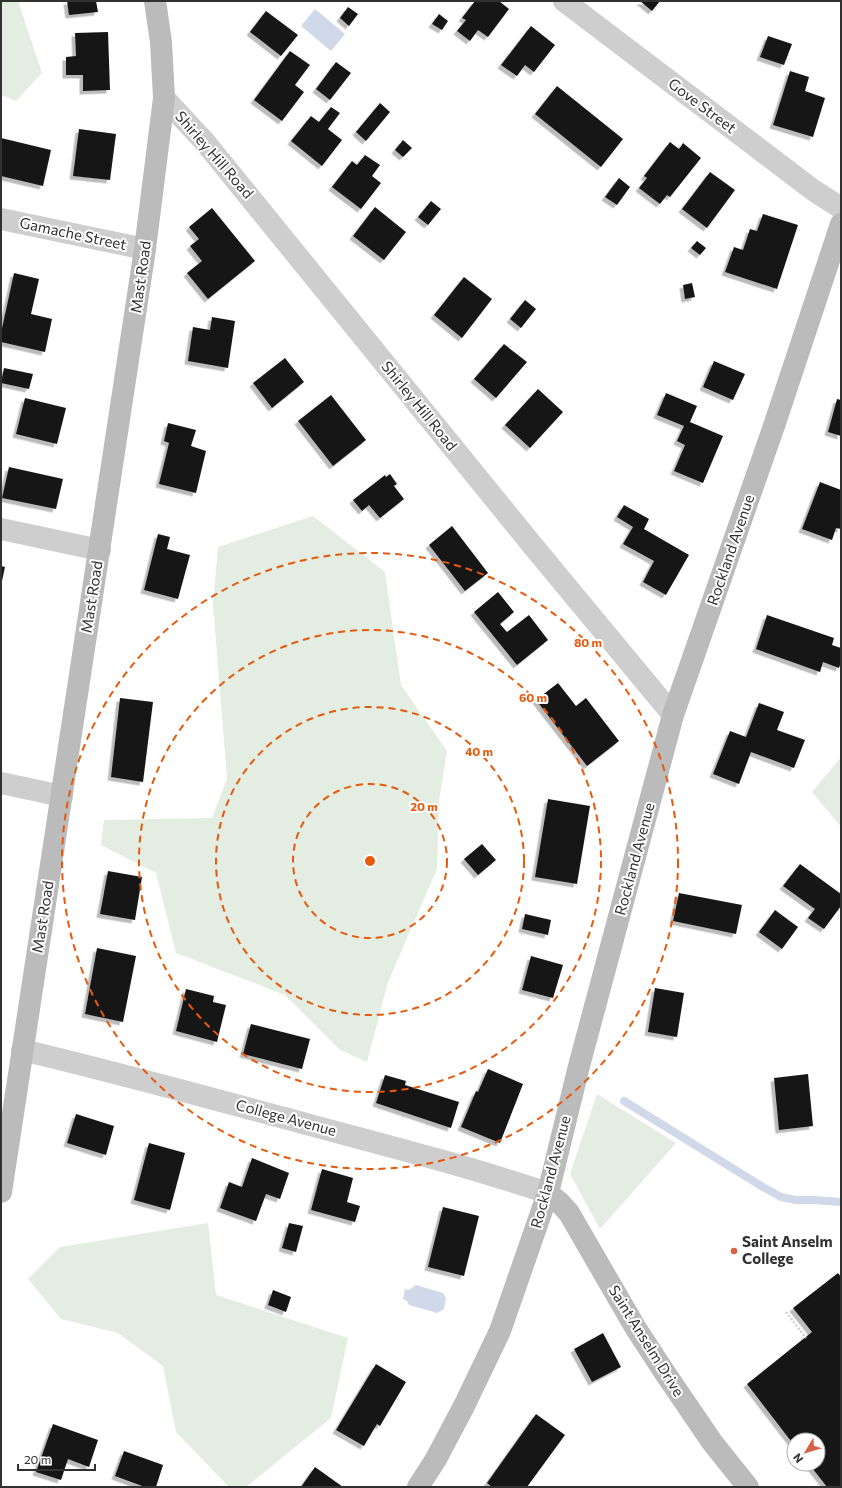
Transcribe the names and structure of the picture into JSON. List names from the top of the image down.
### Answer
{
  "streets": {
    "street": [
      "Gove Street",
      "Shirley Hill Road",
      "Gamache Street",
      "Mast Road",
      "Rockland Avenue",
      "College Avenue",
      "Saint Anselm Drive"
    ]
  },
  "crossings": [
    ["Shirley Hill Road", "Mast Road"],
    ["Shirley Hill Road", "Rockland Avenue"],
    ["Gamache Street", "Mast Road"],
    ["Mast Road", "College Avenue"],
    ["Rockland Avenue", "College Avenue"],
    ["Rockland Avenue", "Saint Anselm Drive"],
    ["College Avenue", "Saint Anselm Drive"]
  ],
  "places": ["Saint Anselm College"],
  "scale_bar": "20 m",
  "north": "bottom left",
  "rings": [
    "80 m",
    "60 m",
    "40 m",
    "20 m"
  ]
}
